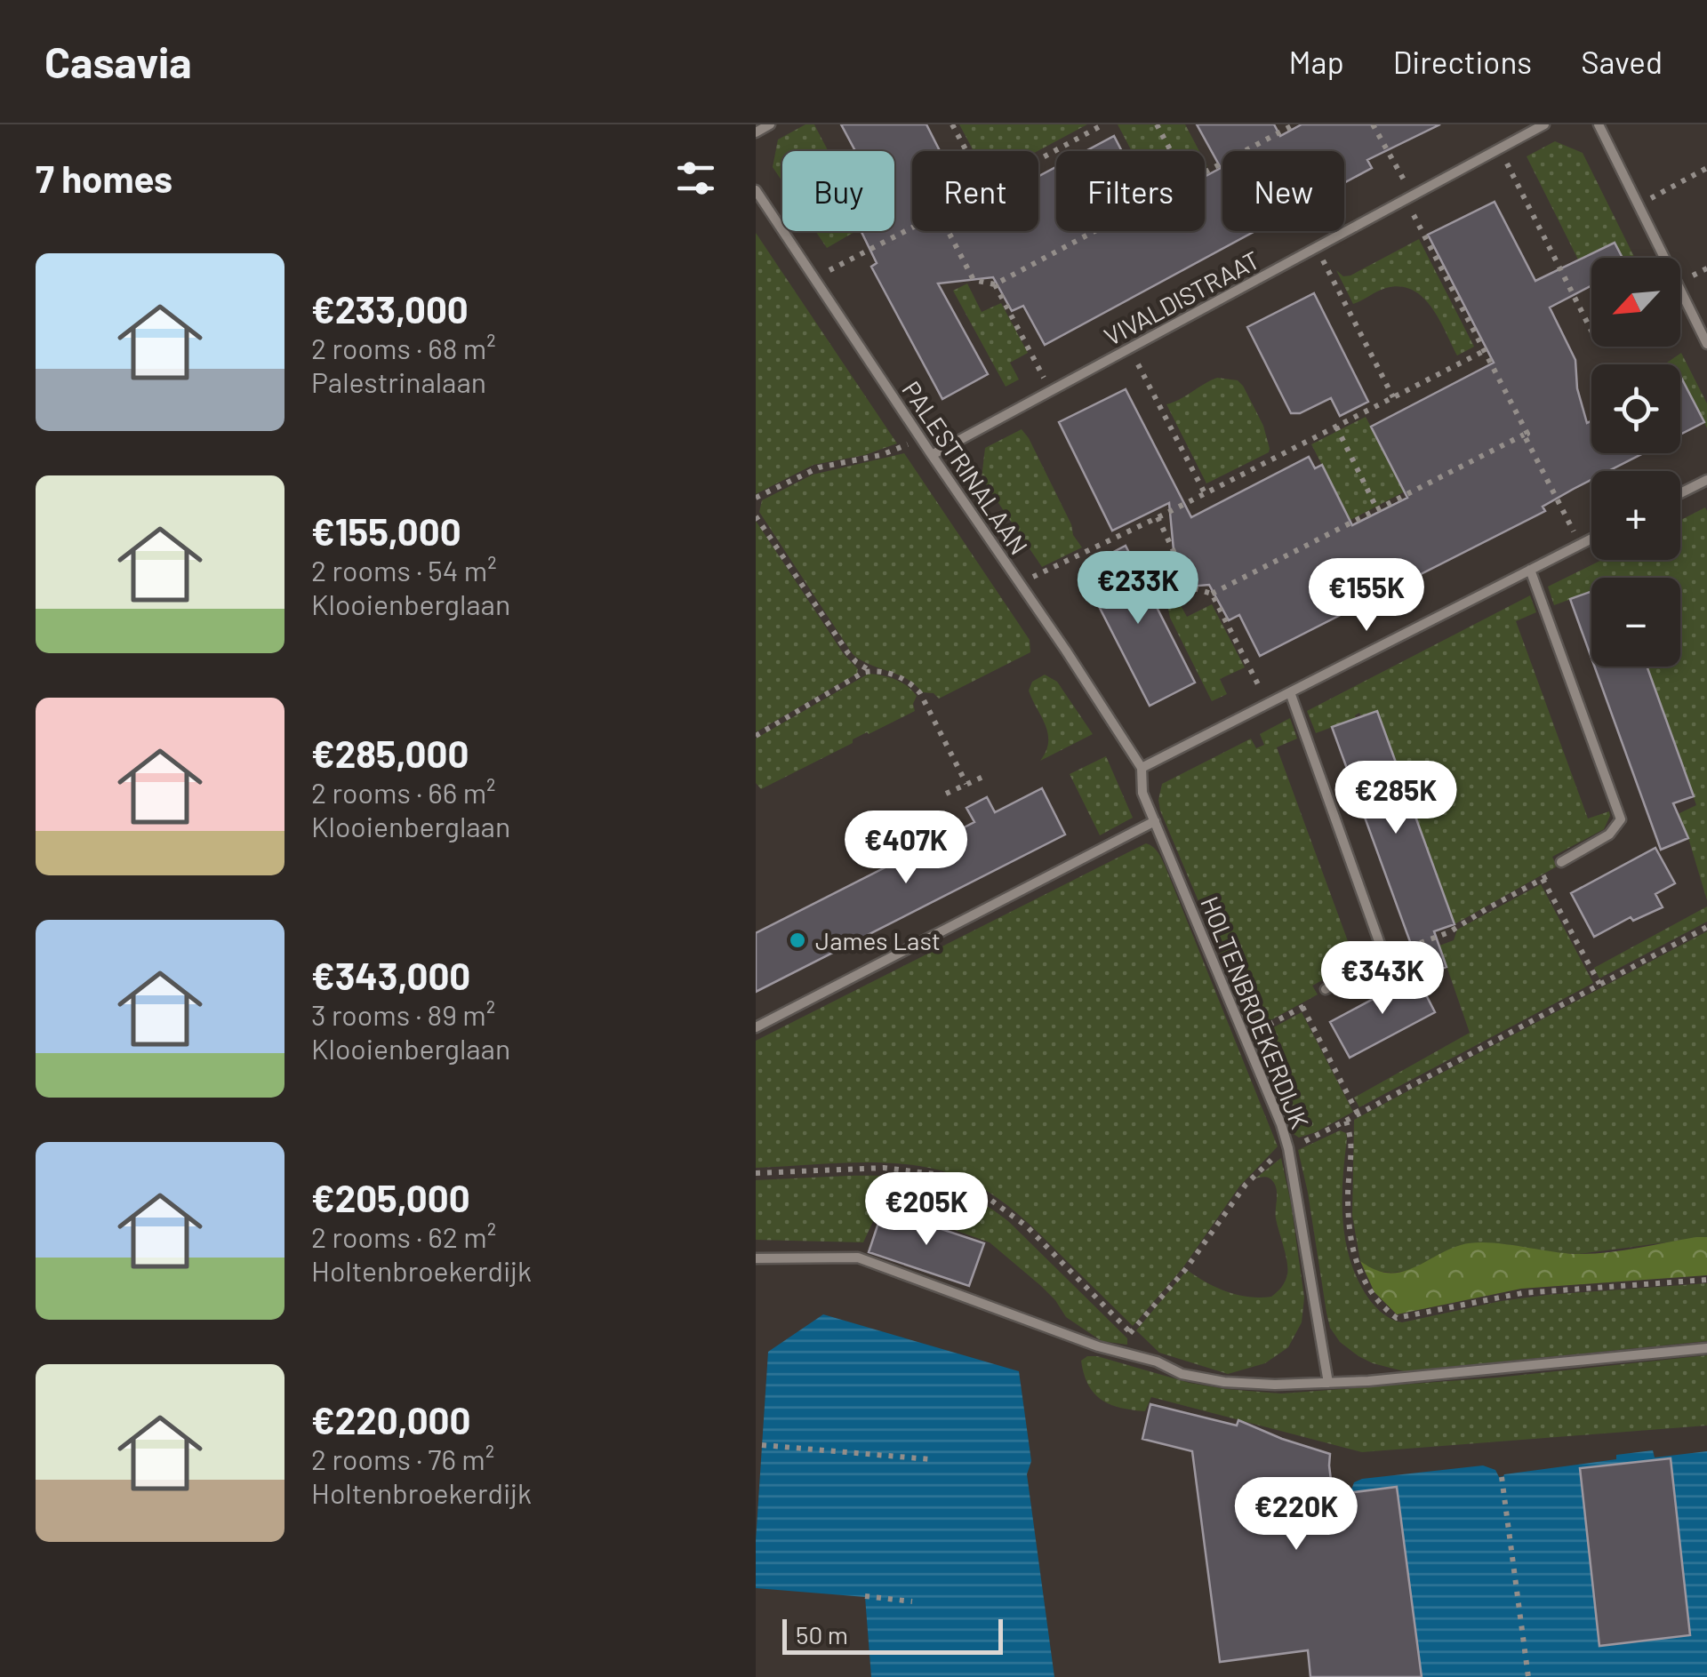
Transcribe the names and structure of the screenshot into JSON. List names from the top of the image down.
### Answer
{
  "streets": {
    "street": ["VIVALDISTRAAT", "PALESTRINALAAN", "HOLTENBROEKERDIJK"]
  },
  "crossings": [
    ["VIVALDISTRAAT", "PALESTRINALAAN"],
    ["PALESTRINALAAN", "HOLTENBROEKERDIJK"]
  ],
  "places": ["James Last"],
  "scale_bar": "50 m",
  "north": "bottom left",
  "page": {
    "header": "Casavia",
    "nav": ["Map", "Directions", "Saved"],
    "heading": "7 homes",
    "chip": [
      "Buy",
      "Rent",
      "Filters",
      "New"
    ],
    "list": [
      {
        "name": "€233,000",
        "note": "2 rooms · 68 m² · Palestrinalaan"
      },
      {
        "name": "€155,000",
        "note": "2 rooms · 54 m² · Klooienberglaan"
      },
      {
        "name": "€285,000",
        "note": "2 rooms · 66 m² · Klooienberglaan"
      },
      {
        "name": "€343,000",
        "note": "3 rooms · 89 m² · Klooienberglaan"
      },
      {
        "name": "€205,000",
        "note": "2 rooms · 62 m² · Holtenbroekerdijk"
      },
      {
        "name": "€220,000",
        "note": "2 rooms · 76 m² · Holtenbroekerdijk"
      }
    ],
    "map_buttons": ["+", "−"],
    "price": [
      "€233K",
      "€155K",
      "€285K",
      "€407K",
      "€343K",
      "€205K",
      "€220K"
    ],
    "scale": "50 m"
  }
}
